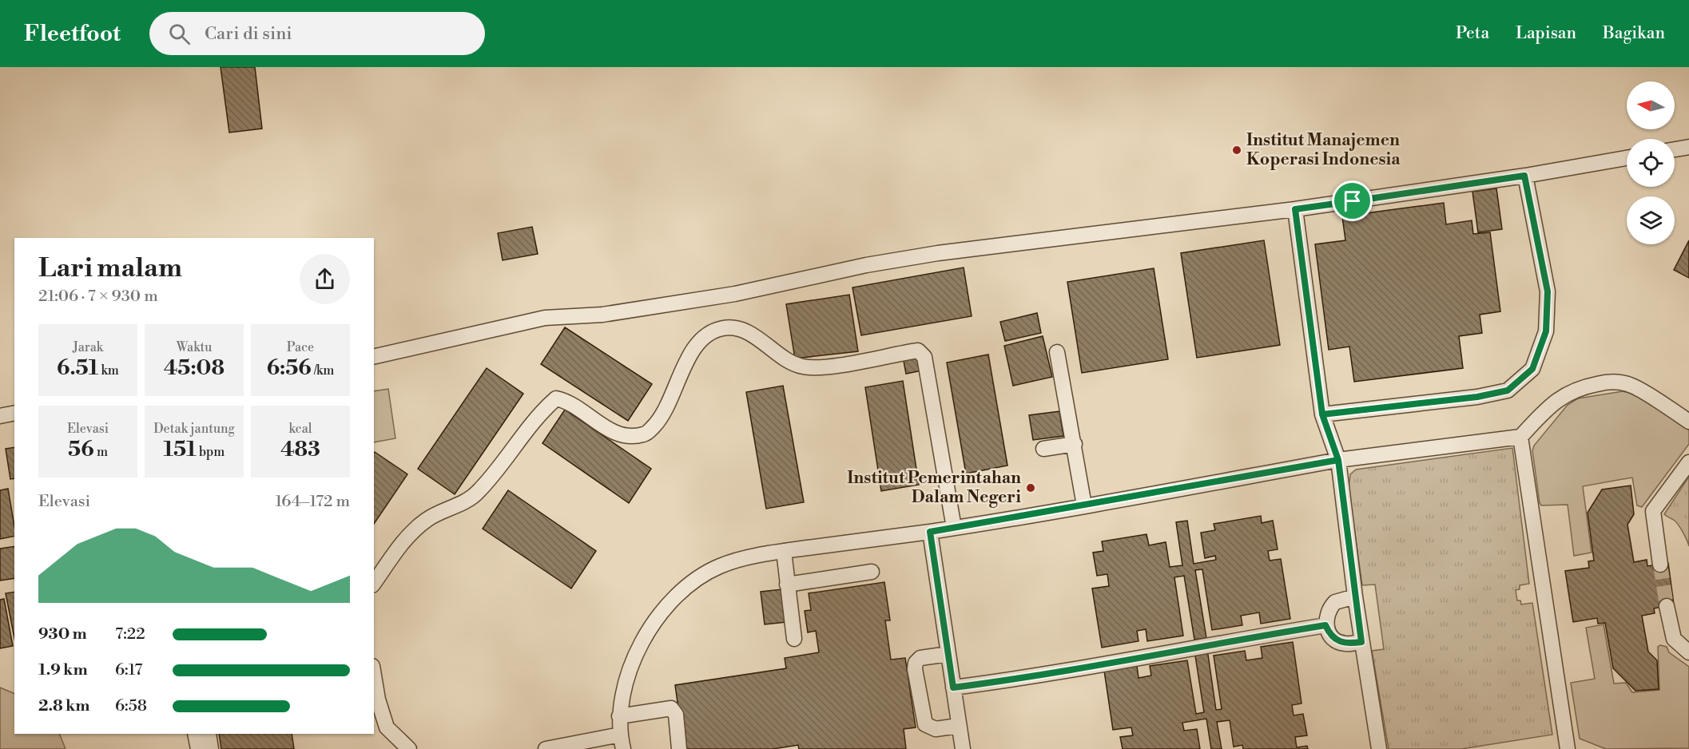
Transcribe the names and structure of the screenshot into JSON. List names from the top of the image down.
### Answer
{
  "places": ["Institut Manajemen Koperasi Indonesia", "Institut Pemerintahan Dalam Negeri"],
  "north": "left",
  "page": {
    "header": "Fleetfoot",
    "search": "Cari di sini",
    "nav": ["Peta", "Lapisan", "Bagikan"],
    "heading": ["Lari malam", "21:06 · 7 × 930 m"],
    "stats": [
      ["Jarak", "6.51 km"],
      ["Waktu", "45:08"],
      ["Pace", "6:56 /km"],
      ["Elevasi", "56 m"],
      ["Detak jantung", "151 bpm"],
      ["kcal", "483"]
    ],
    "chart": ["Elevasi", "164–172 m"],
    "list": [
      {
        "name": "930 m",
        "note": "7:22"
      },
      {
        "name": "1.9 km",
        "note": "6:17"
      },
      {
        "name": "2.8 km",
        "note": "6:58"
      }
    ]
  }
}
